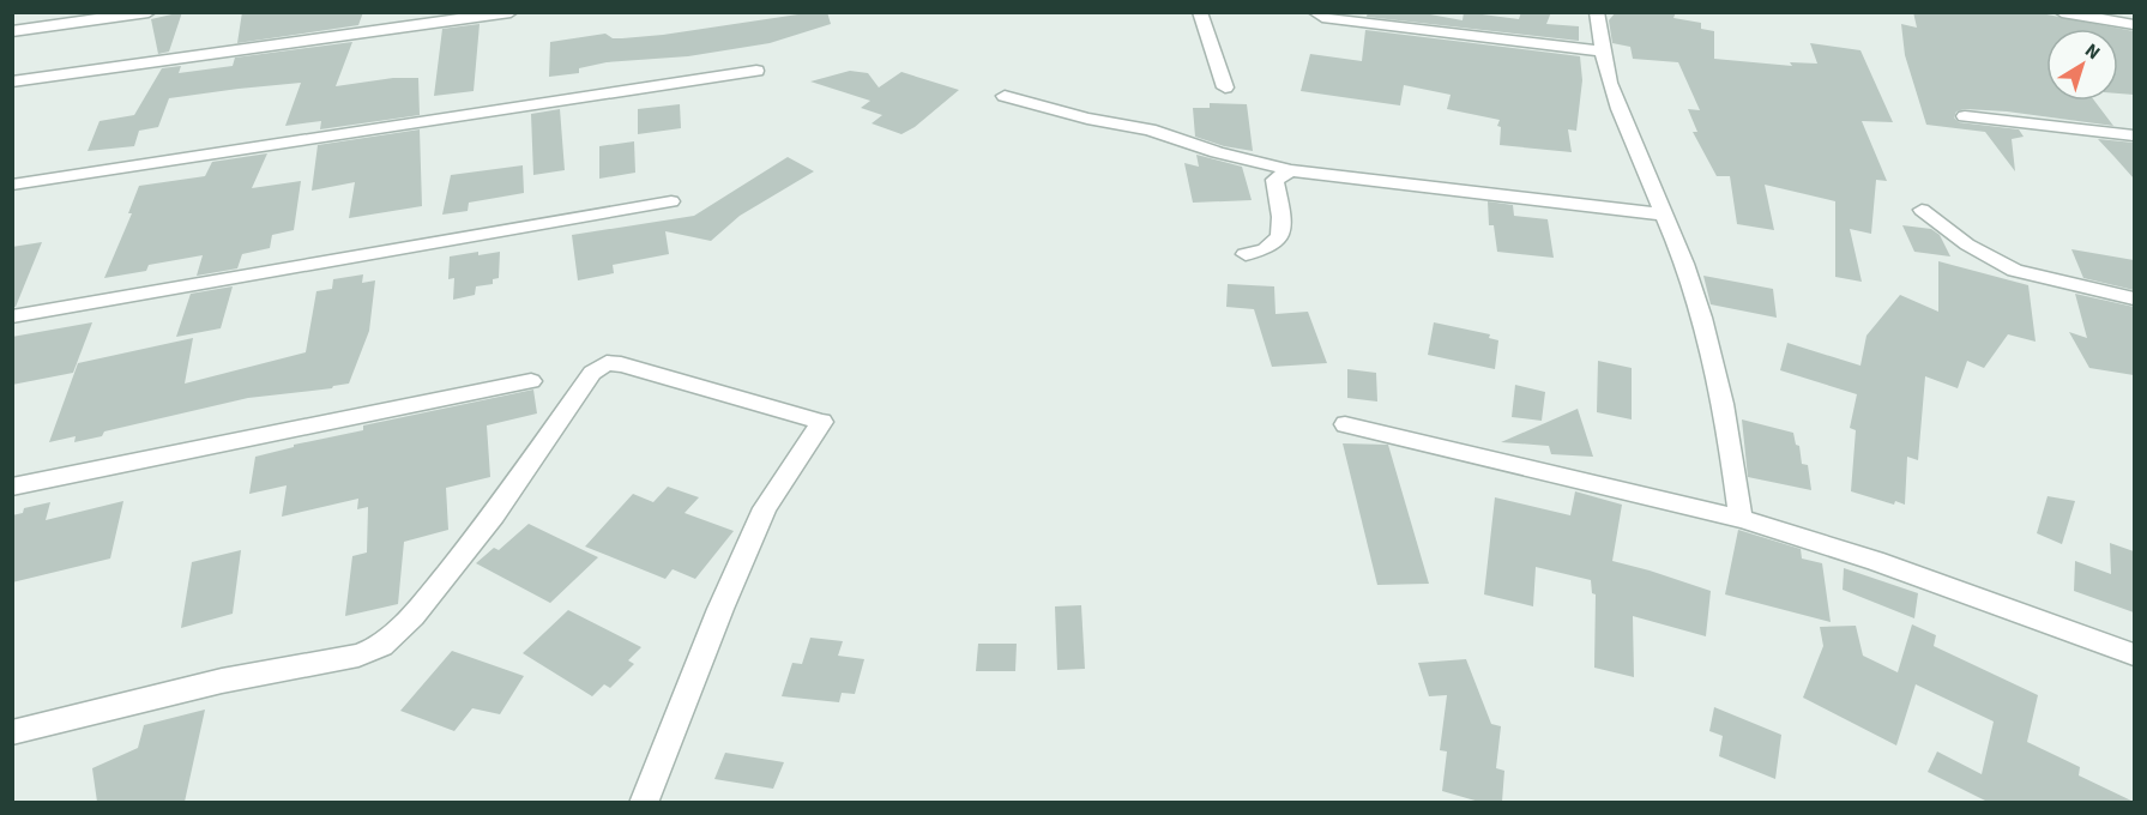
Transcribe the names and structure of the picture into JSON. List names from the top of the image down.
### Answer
{
  "north": "top right"
}
